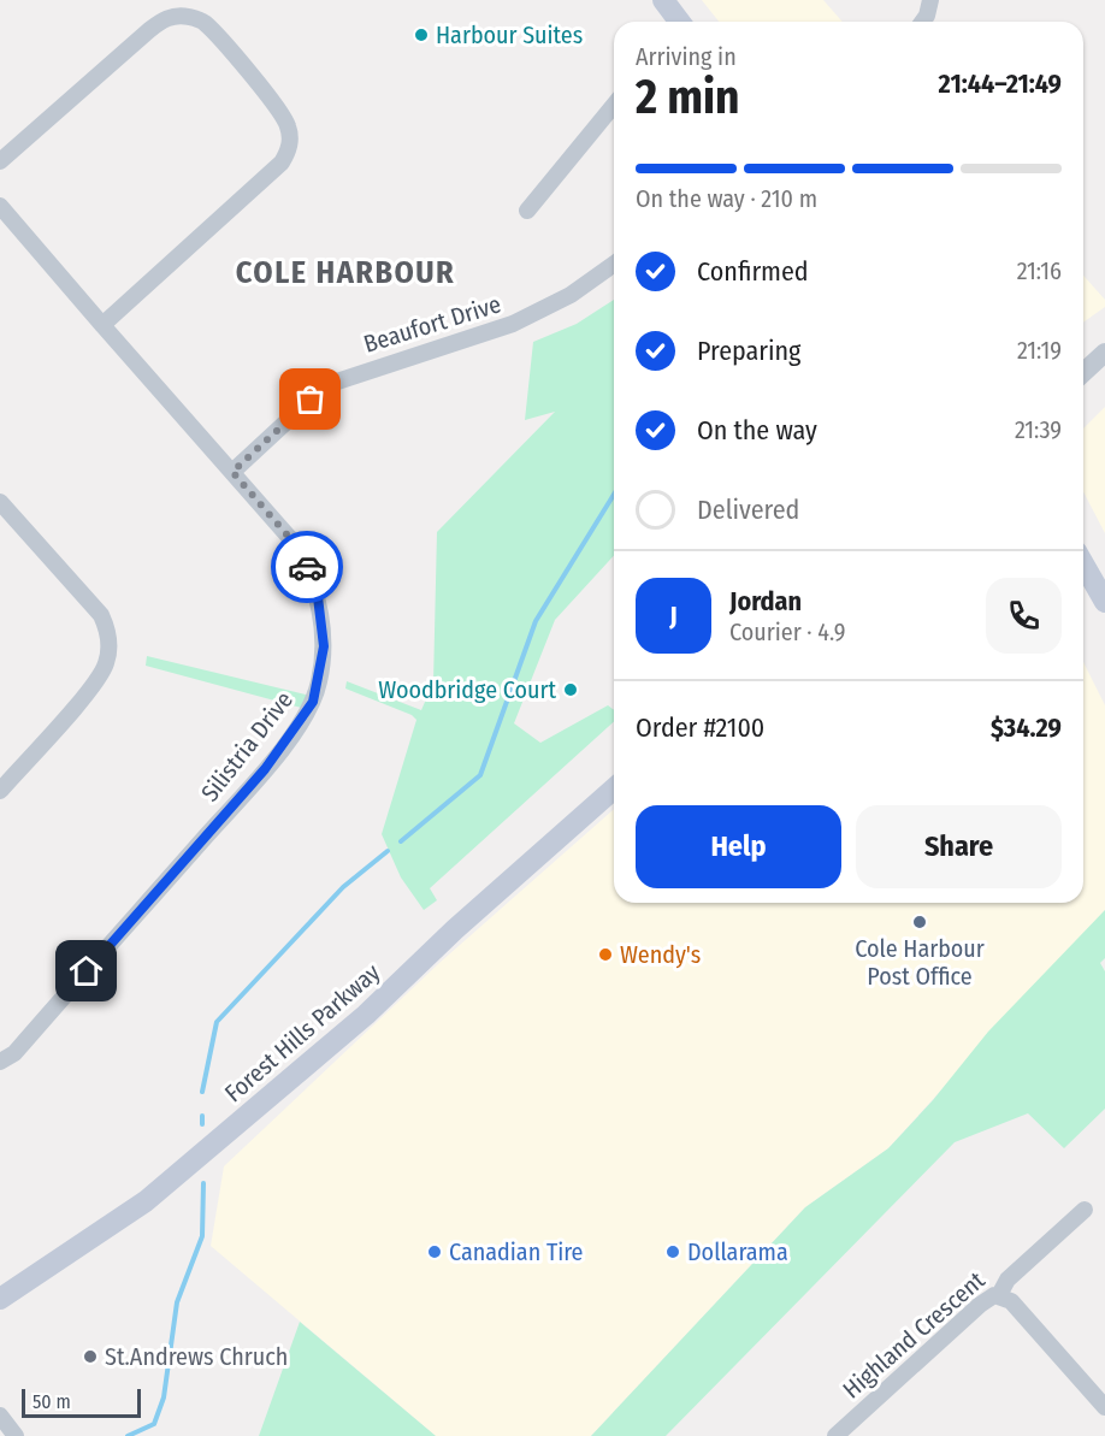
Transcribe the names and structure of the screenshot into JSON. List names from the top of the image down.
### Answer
{
  "streets": {
    "main road": ["Forest Hills Parkway"],
    "street": ["Beaufort Drive", "Silistria Drive", "Highland Crescent"]
  },
  "crossings": [
    ["Beaufort Drive", "Silistria Drive"]
  ],
  "districts": ["COLE HARBOUR"],
  "places": [
    "Harbour Suites",
    "Woodbridge Court",
    "Cole Harbour Post Office",
    "Wendy's",
    "Canadian Tire",
    "Dollarama",
    "St.Andrews Chruch"
  ],
  "scale_bar": "50 m",
  "page": {
    "heading": ["2 min", "Arriving in", "21:44–21:49"],
    "panel": [
      "Jordan",
      "Courier · 4.9",
      "Order #2100",
      "$34.29"
    ],
    "bar": "On the way · 210 m",
    "list": [
      ["Confirmed", "21:16"],
      ["Preparing", "21:19"],
      ["On the way", "21:39"],
      "Delivered"
    ],
    "round": "J",
    "buttons": ["Help", "Share"],
    "scale": "50 m"
  }
}
